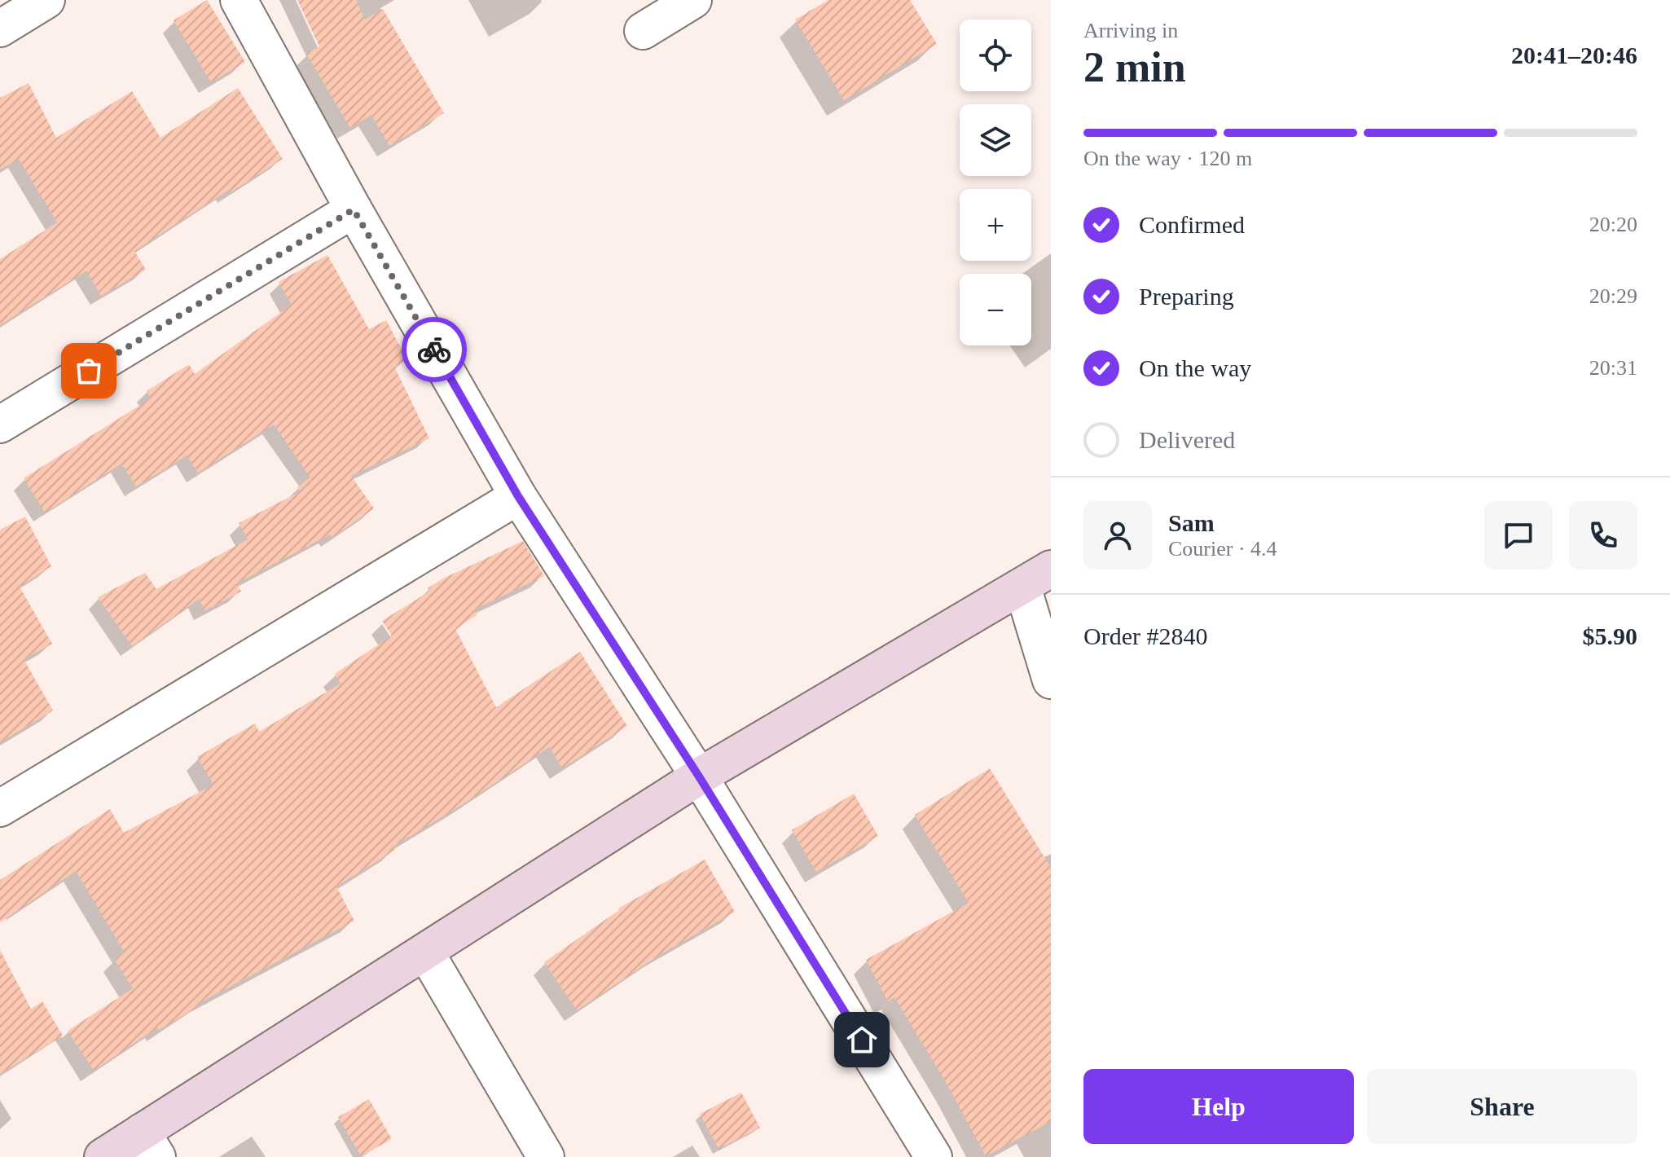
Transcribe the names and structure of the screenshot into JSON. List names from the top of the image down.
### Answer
{
  "page": {
    "heading": ["2 min", "Arriving in", "20:41–20:46"],
    "panel": [
      "Sam",
      "Courier · 4.4",
      "Order #2840",
      "$5.90"
    ],
    "map_buttons": ["+", "−"],
    "bar": "On the way · 120 m",
    "list": [
      ["Confirmed", "20:20"],
      ["Preparing", "20:29"],
      ["On the way", "20:31"],
      "Delivered"
    ],
    "buttons": ["Help", "Share"]
  }
}
